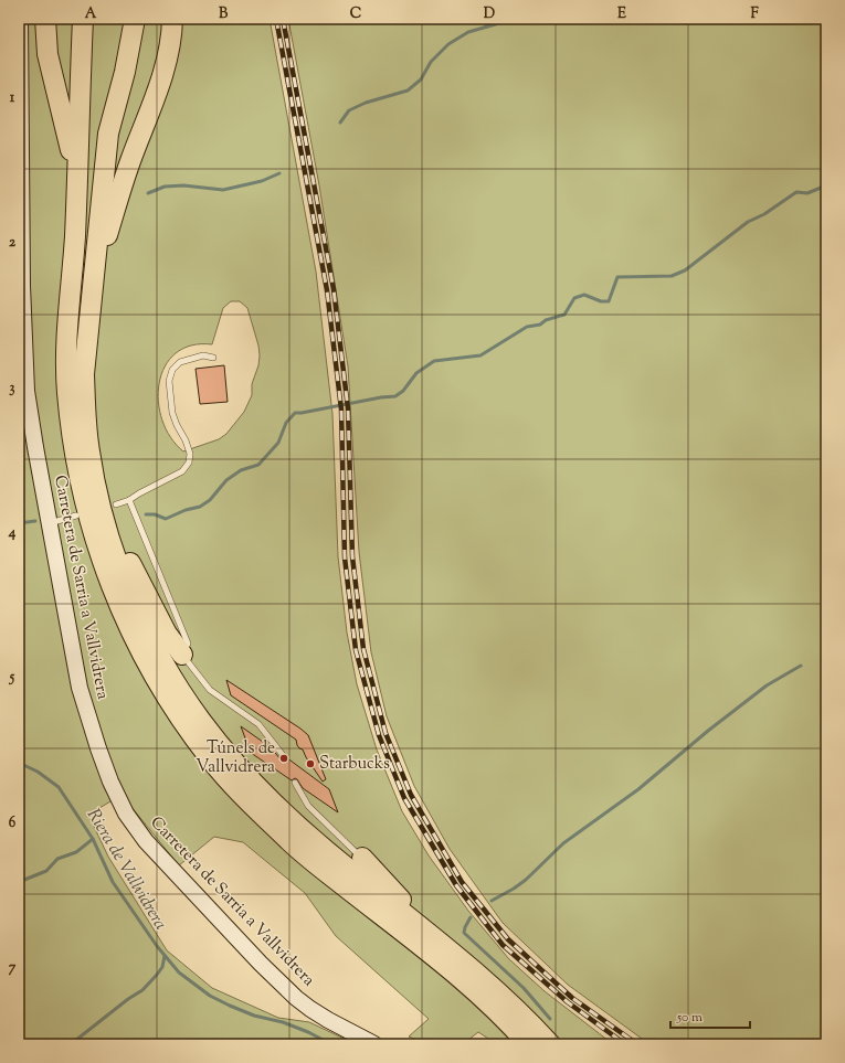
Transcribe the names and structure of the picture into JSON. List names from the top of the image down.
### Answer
{
  "streets": {
    "main road": ["Carretera de Sarria a Vallvidrera"]
  },
  "water": ["Riera de Vallvidrera"],
  "places": ["Túnels de Vallvidrera", "Starbucks"],
  "scale_bar": "50 m",
  "grid": {
    "columns": [
      "A",
      "B",
      "C",
      "D",
      "E",
      "F"
    ],
    "rows": [
      "1",
      "2",
      "3",
      "4",
      "5",
      "6",
      "7"
    ]
  }
}
